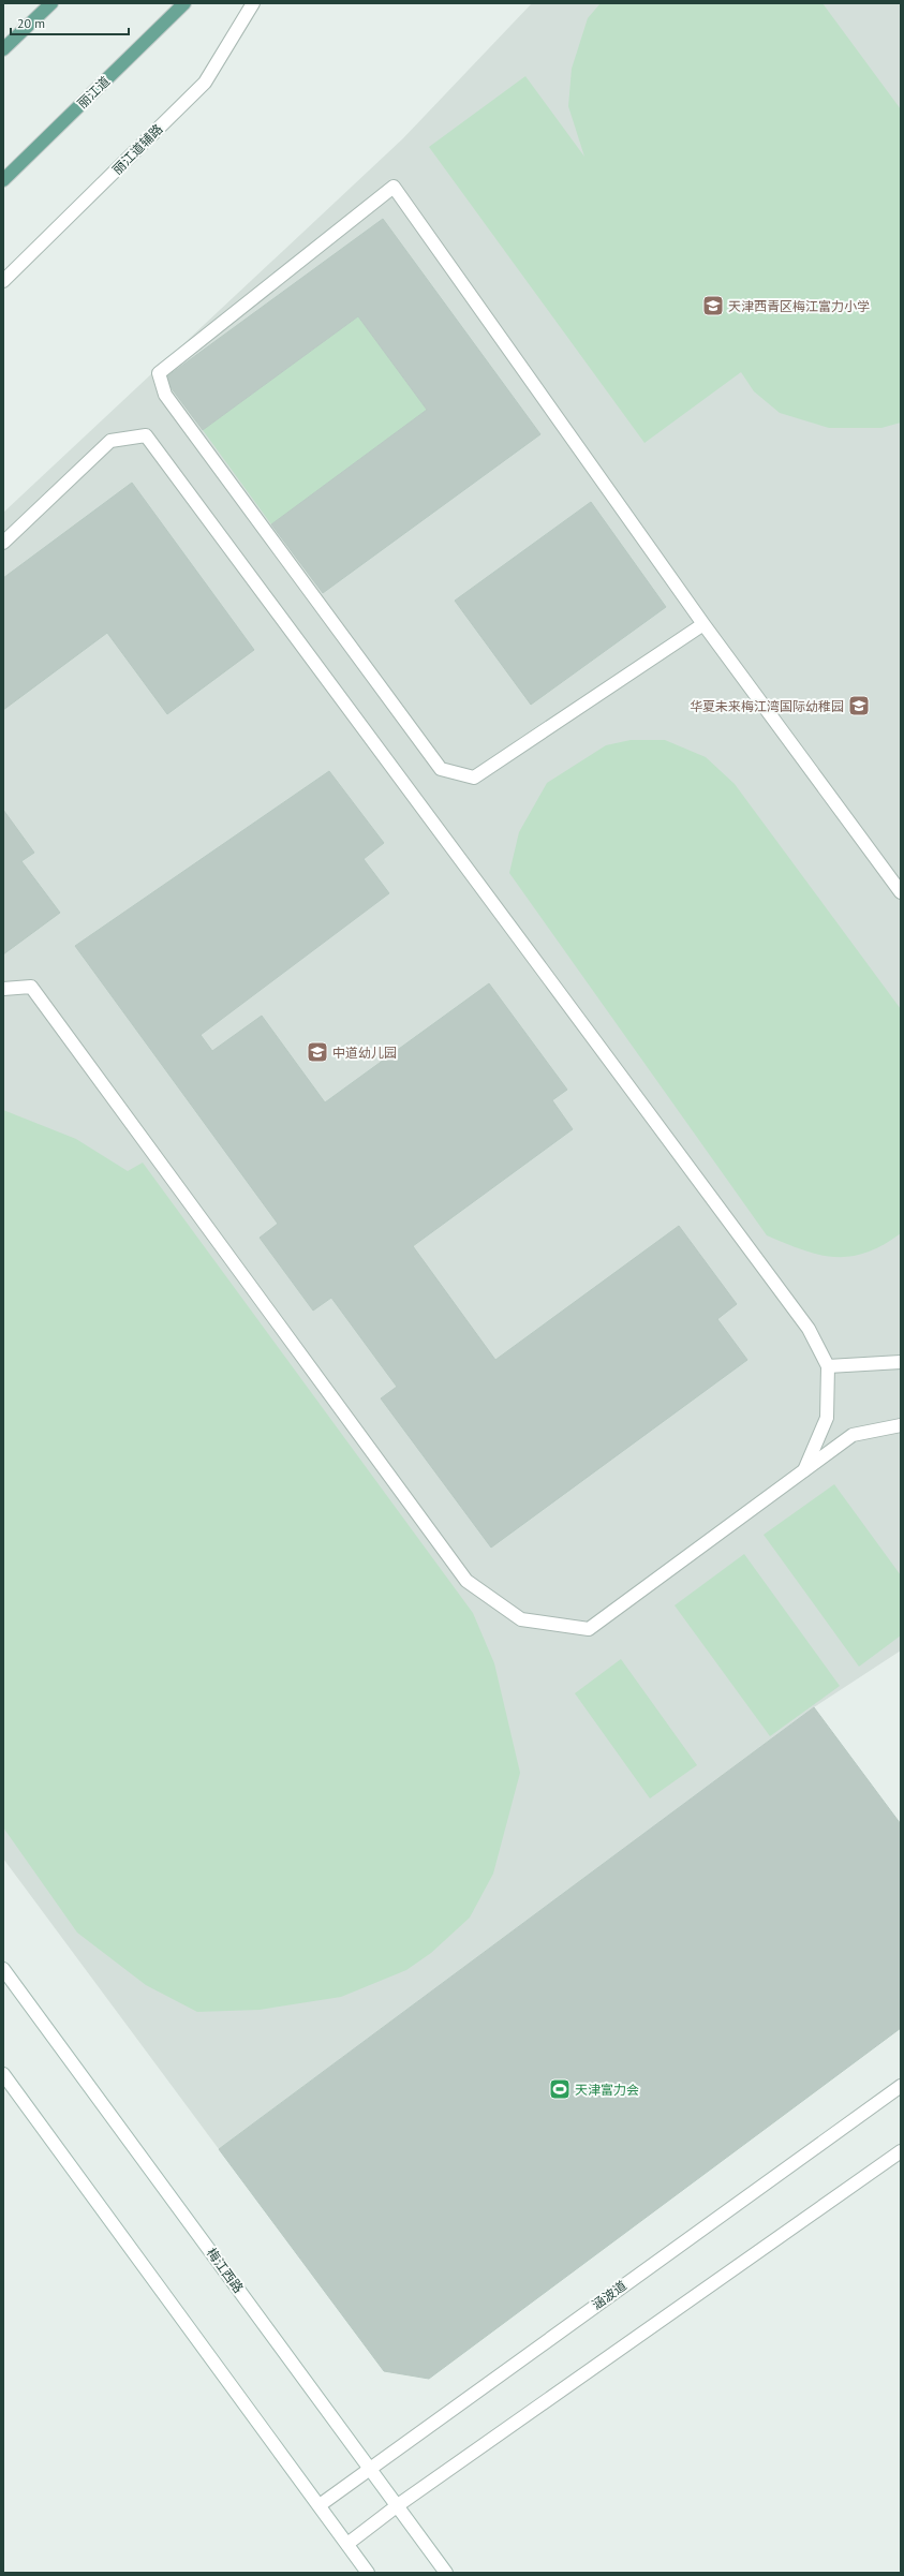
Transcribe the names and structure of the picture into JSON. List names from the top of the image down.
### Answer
{
  "streets": {
    "main road": ["丽江道"],
    "street": ["丽江道辅路", "梅江西路", "涵波道"]
  },
  "crossings": [
    ["梅江西路", "涵波道"]
  ],
  "places": {
    "school or university": ["天津西青区梅江富力小学", "华夏未来梅江湾国际幼稚园", "中道幼儿园"],
    "sports": ["天津富力会"]
  },
  "scale_bar": "20 m"
}
